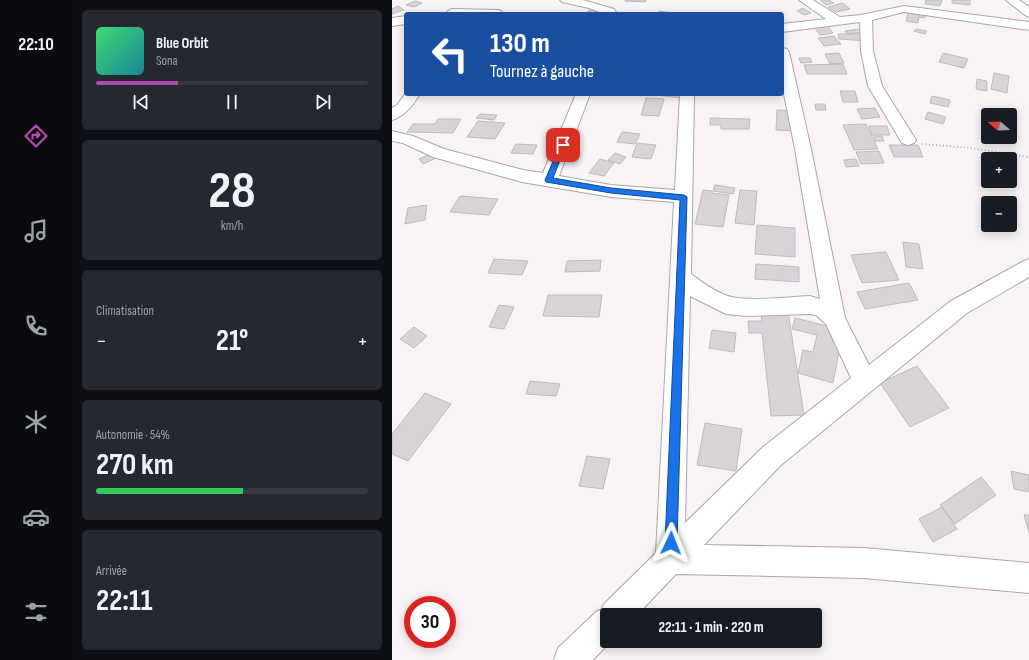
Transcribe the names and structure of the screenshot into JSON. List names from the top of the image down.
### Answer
{
  "north": "left",
  "page": {
    "tabs": "22:10",
    "turn": ["130 m", "Tournez à gauche"],
    "song": ["Blue Orbit", "Sona"],
    "map_buttons": ["+", "−"],
    "tile": [
      ["28", "km/h"],
      "Climatisation",
      ["Autonomie · 54%", "270 km"],
      ["Arrivée", "22:11"]
    ],
    "heat": ["−", "21°", "+"],
    "limit": "30",
    "trip": "22:11 · 1 min · 220 m"
  }
}
